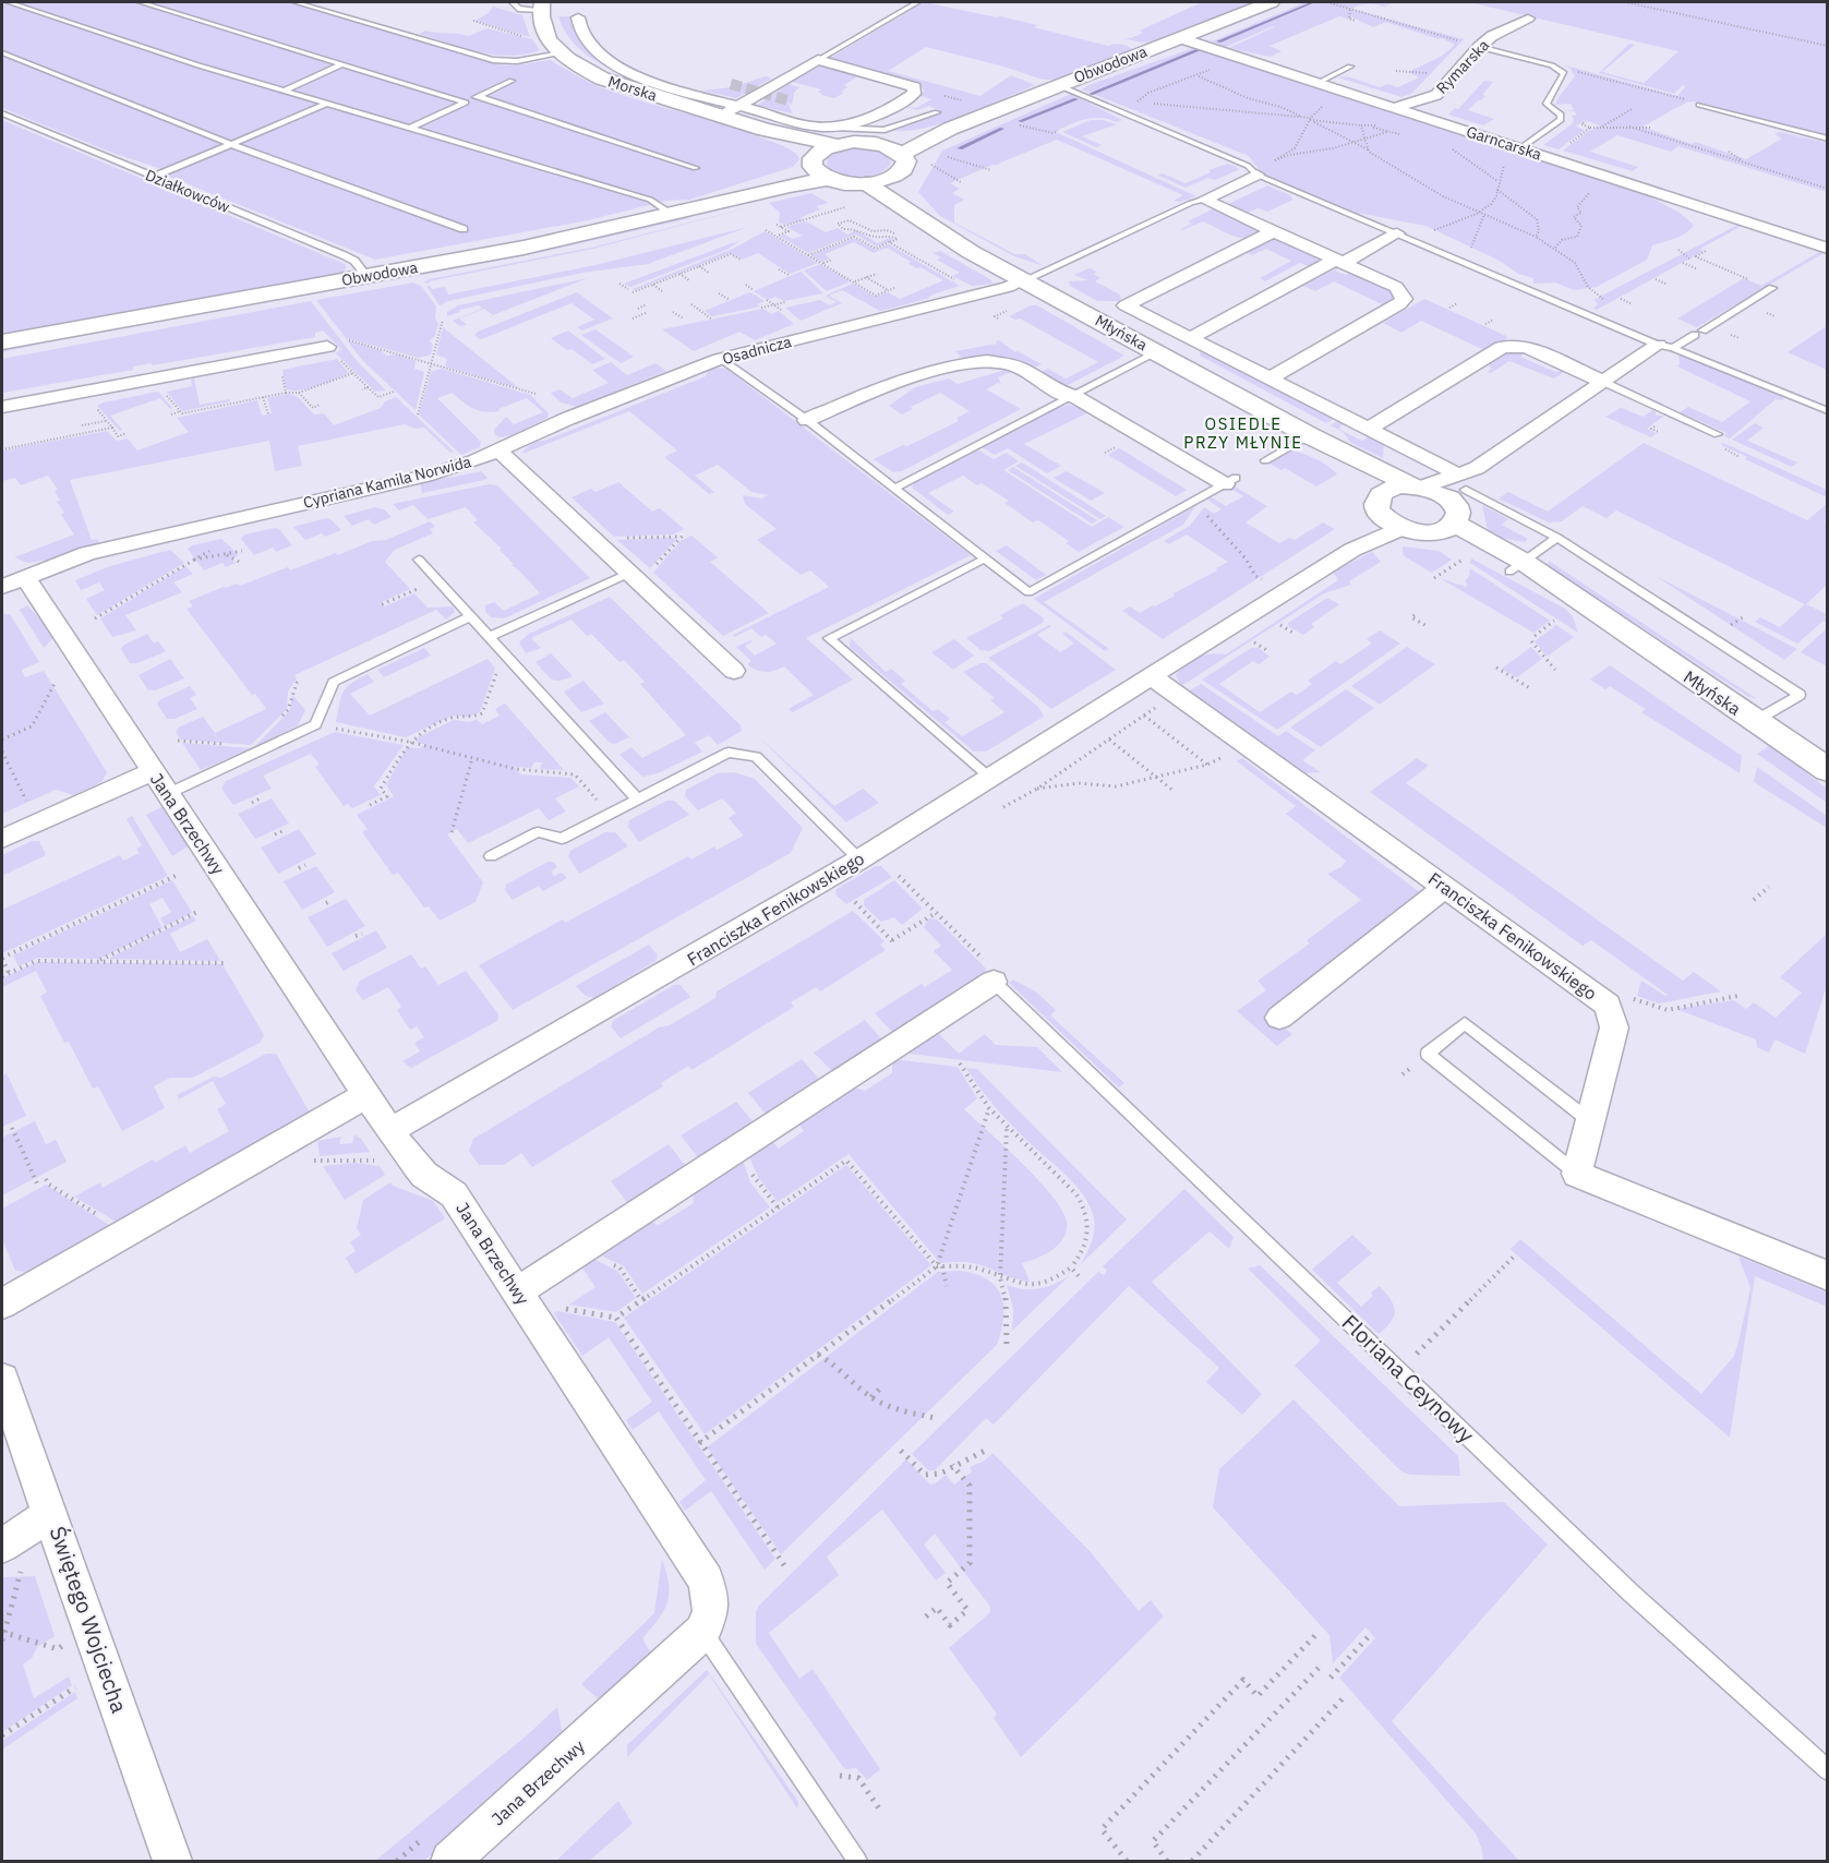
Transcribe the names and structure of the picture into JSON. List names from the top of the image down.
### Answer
{
  "streets": {
    "main road": ["Obwodowa", "Morska"],
    "street": [
      "Rymarska",
      "Garncarska",
      "Młyńska",
      "Osadnicza",
      "Cypriana Kamila Norwida",
      "Jana Brzechwy",
      "Franciszka Fenikowskiego",
      "Świętego Wojciecha"
    ],
    "lane": ["Działkowców", "Floriana Ceynowy"]
  },
  "crossings": [
    ["Obwodowa", "Morska"],
    ["Obwodowa", "Garncarska"],
    ["Obwodowa", "Działkowców"],
    ["Rymarska", "Garncarska"],
    ["Młyńska", "Osadnicza"],
    ["Młyńska", "Franciszka Fenikowskiego"],
    ["Osadnicza", "Cypriana Kamila Norwida"],
    ["Cypriana Kamila Norwida", "Jana Brzechwy"],
    ["Jana Brzechwy", "Franciszka Fenikowskiego"]
  ],
  "districts": ["OSIEDLE PRZY MŁYNIE"]
}
